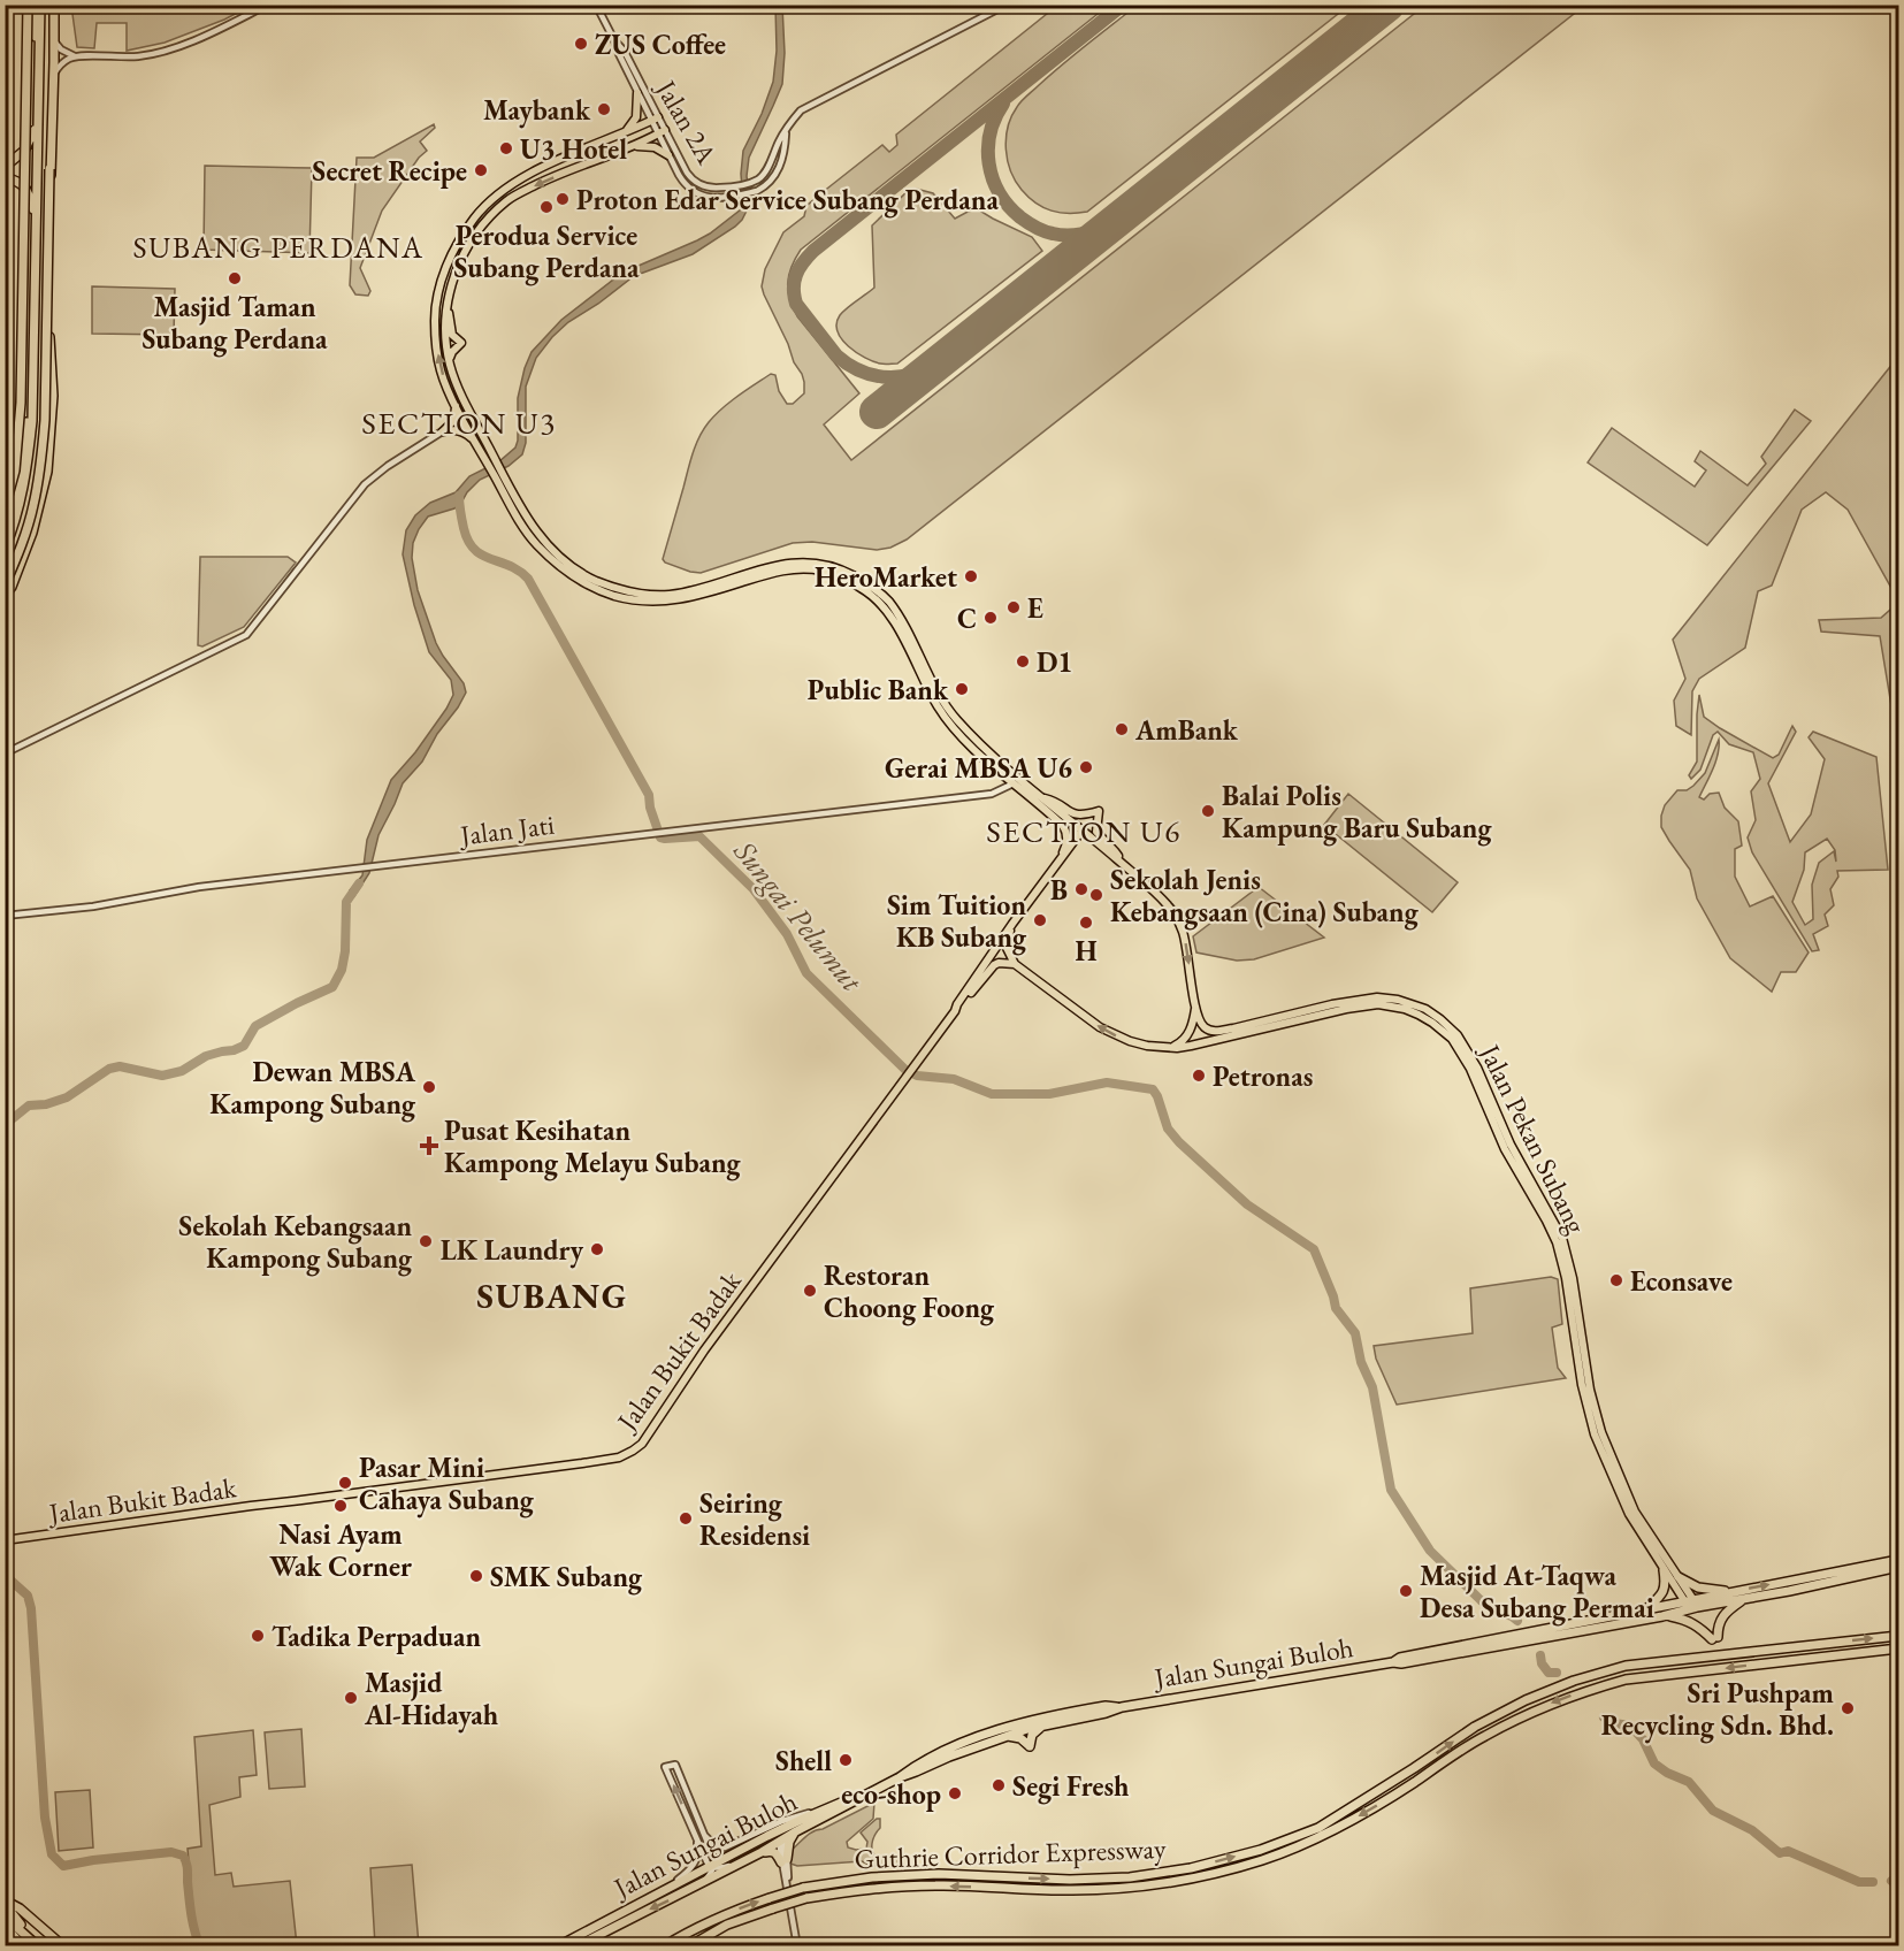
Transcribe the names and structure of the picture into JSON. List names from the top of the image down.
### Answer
{
  "streets": {
    "highway": ["Jalan Sungai Buloh", "Guthrie Corridor Expressway"],
    "main road": ["Jalan Pekan Subang", "Jalan Bukit Badak"],
    "street": ["Jalan 2A", "Jalan Jati"]
  },
  "crossings": [
    ["Jalan Pekan Subang", "Jalan Bukit Badak"],
    ["Jalan Pekan Subang", "Jalan Sungai Buloh"]
  ],
  "districts": [
    "SUBANG PERDANA",
    "SECTION U3",
    "SECTION U6",
    "SUBANG"
  ],
  "water": ["Sungai Pelumut"],
  "places": {
    "other": [
      "ZUS Coffee",
      "Maybank",
      "U3 Hotel",
      "Secret Recipe",
      "Proton Edar Service Subang Perdana",
      "Perodua Service Subang Perdana",
      "Masjid Taman Subang Perdana",
      "HeroMarket",
      "E",
      "C",
      "D1",
      "Public Bank",
      "AmBank",
      "Gerai MBSA U6",
      "Balai Polis Kampung Baru Subang",
      "B",
      "Sekolah Jenis Kebangsaan (Cina) Subang",
      "Sim Tuition KB Subang",
      "H",
      "Petronas",
      "Dewan MBSA Kampong Subang",
      "Sekolah Kebangsaan Kampong Subang",
      "LK Laundry",
      "Econsave",
      "Restoran Choong Foong",
      "Pasar Mini Cahaya Subang",
      "Nasi Ayam Wak Corner",
      "Seiring Residensi",
      "SMK Subang",
      "Masjid At-Taqwa Desa Subang Permai",
      "Tadika Perpaduan",
      "Masjid Al-Hidayah",
      "Sri Pushpam Recycling Sdn. Bhd.",
      "Shell",
      "Segi Fresh",
      "eco-shop"
    ],
    "health": ["Pusat Kesihatan Kampong Melayu Subang"]
  }
}
